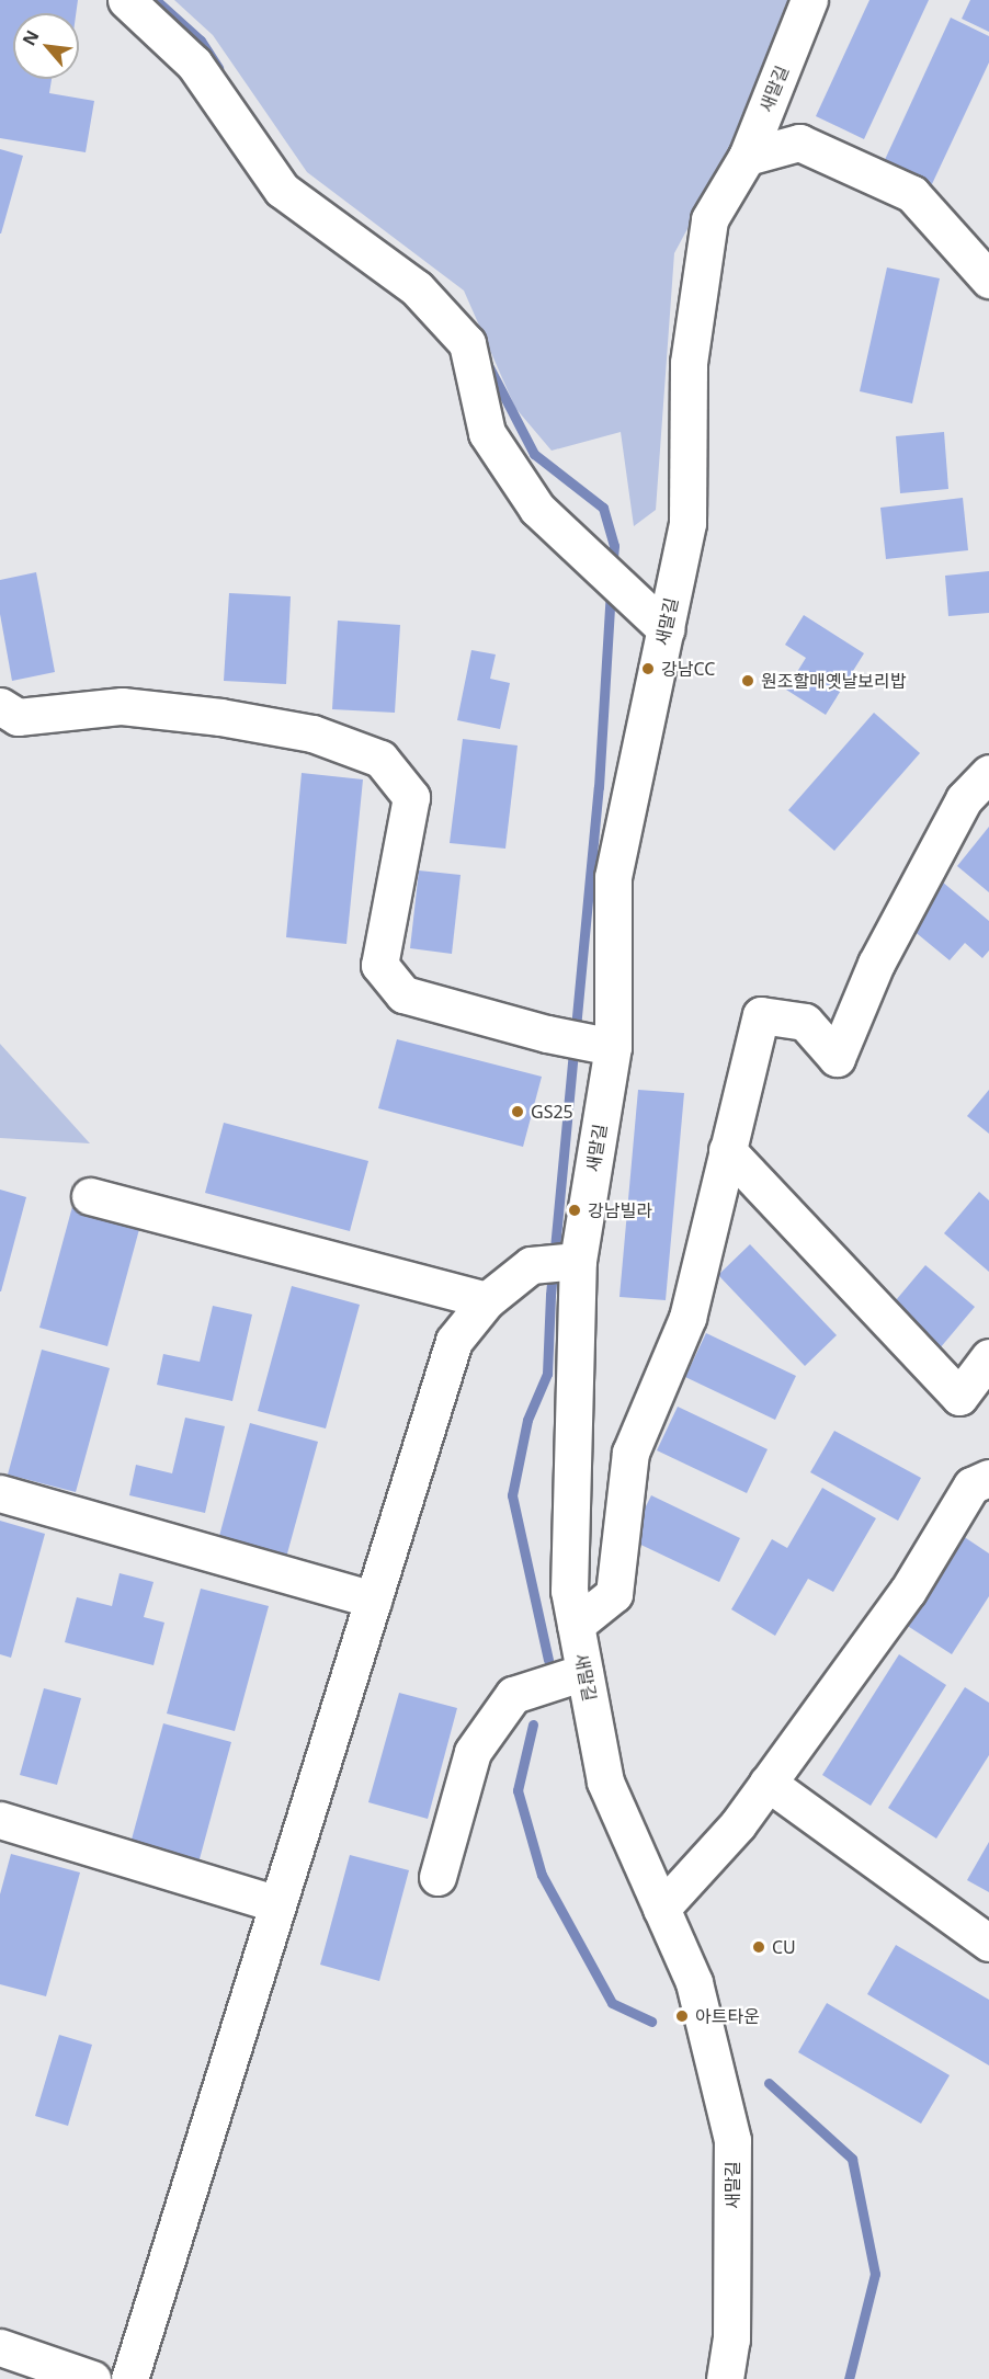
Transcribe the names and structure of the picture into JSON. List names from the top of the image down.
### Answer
{
  "streets": {
    "street": ["새말길"]
  },
  "places": [
    "강남CC",
    "원조할매옛날보리밥",
    "GS25",
    "강남빌라",
    "CU",
    "아트타운"
  ],
  "north": "top left"
}
